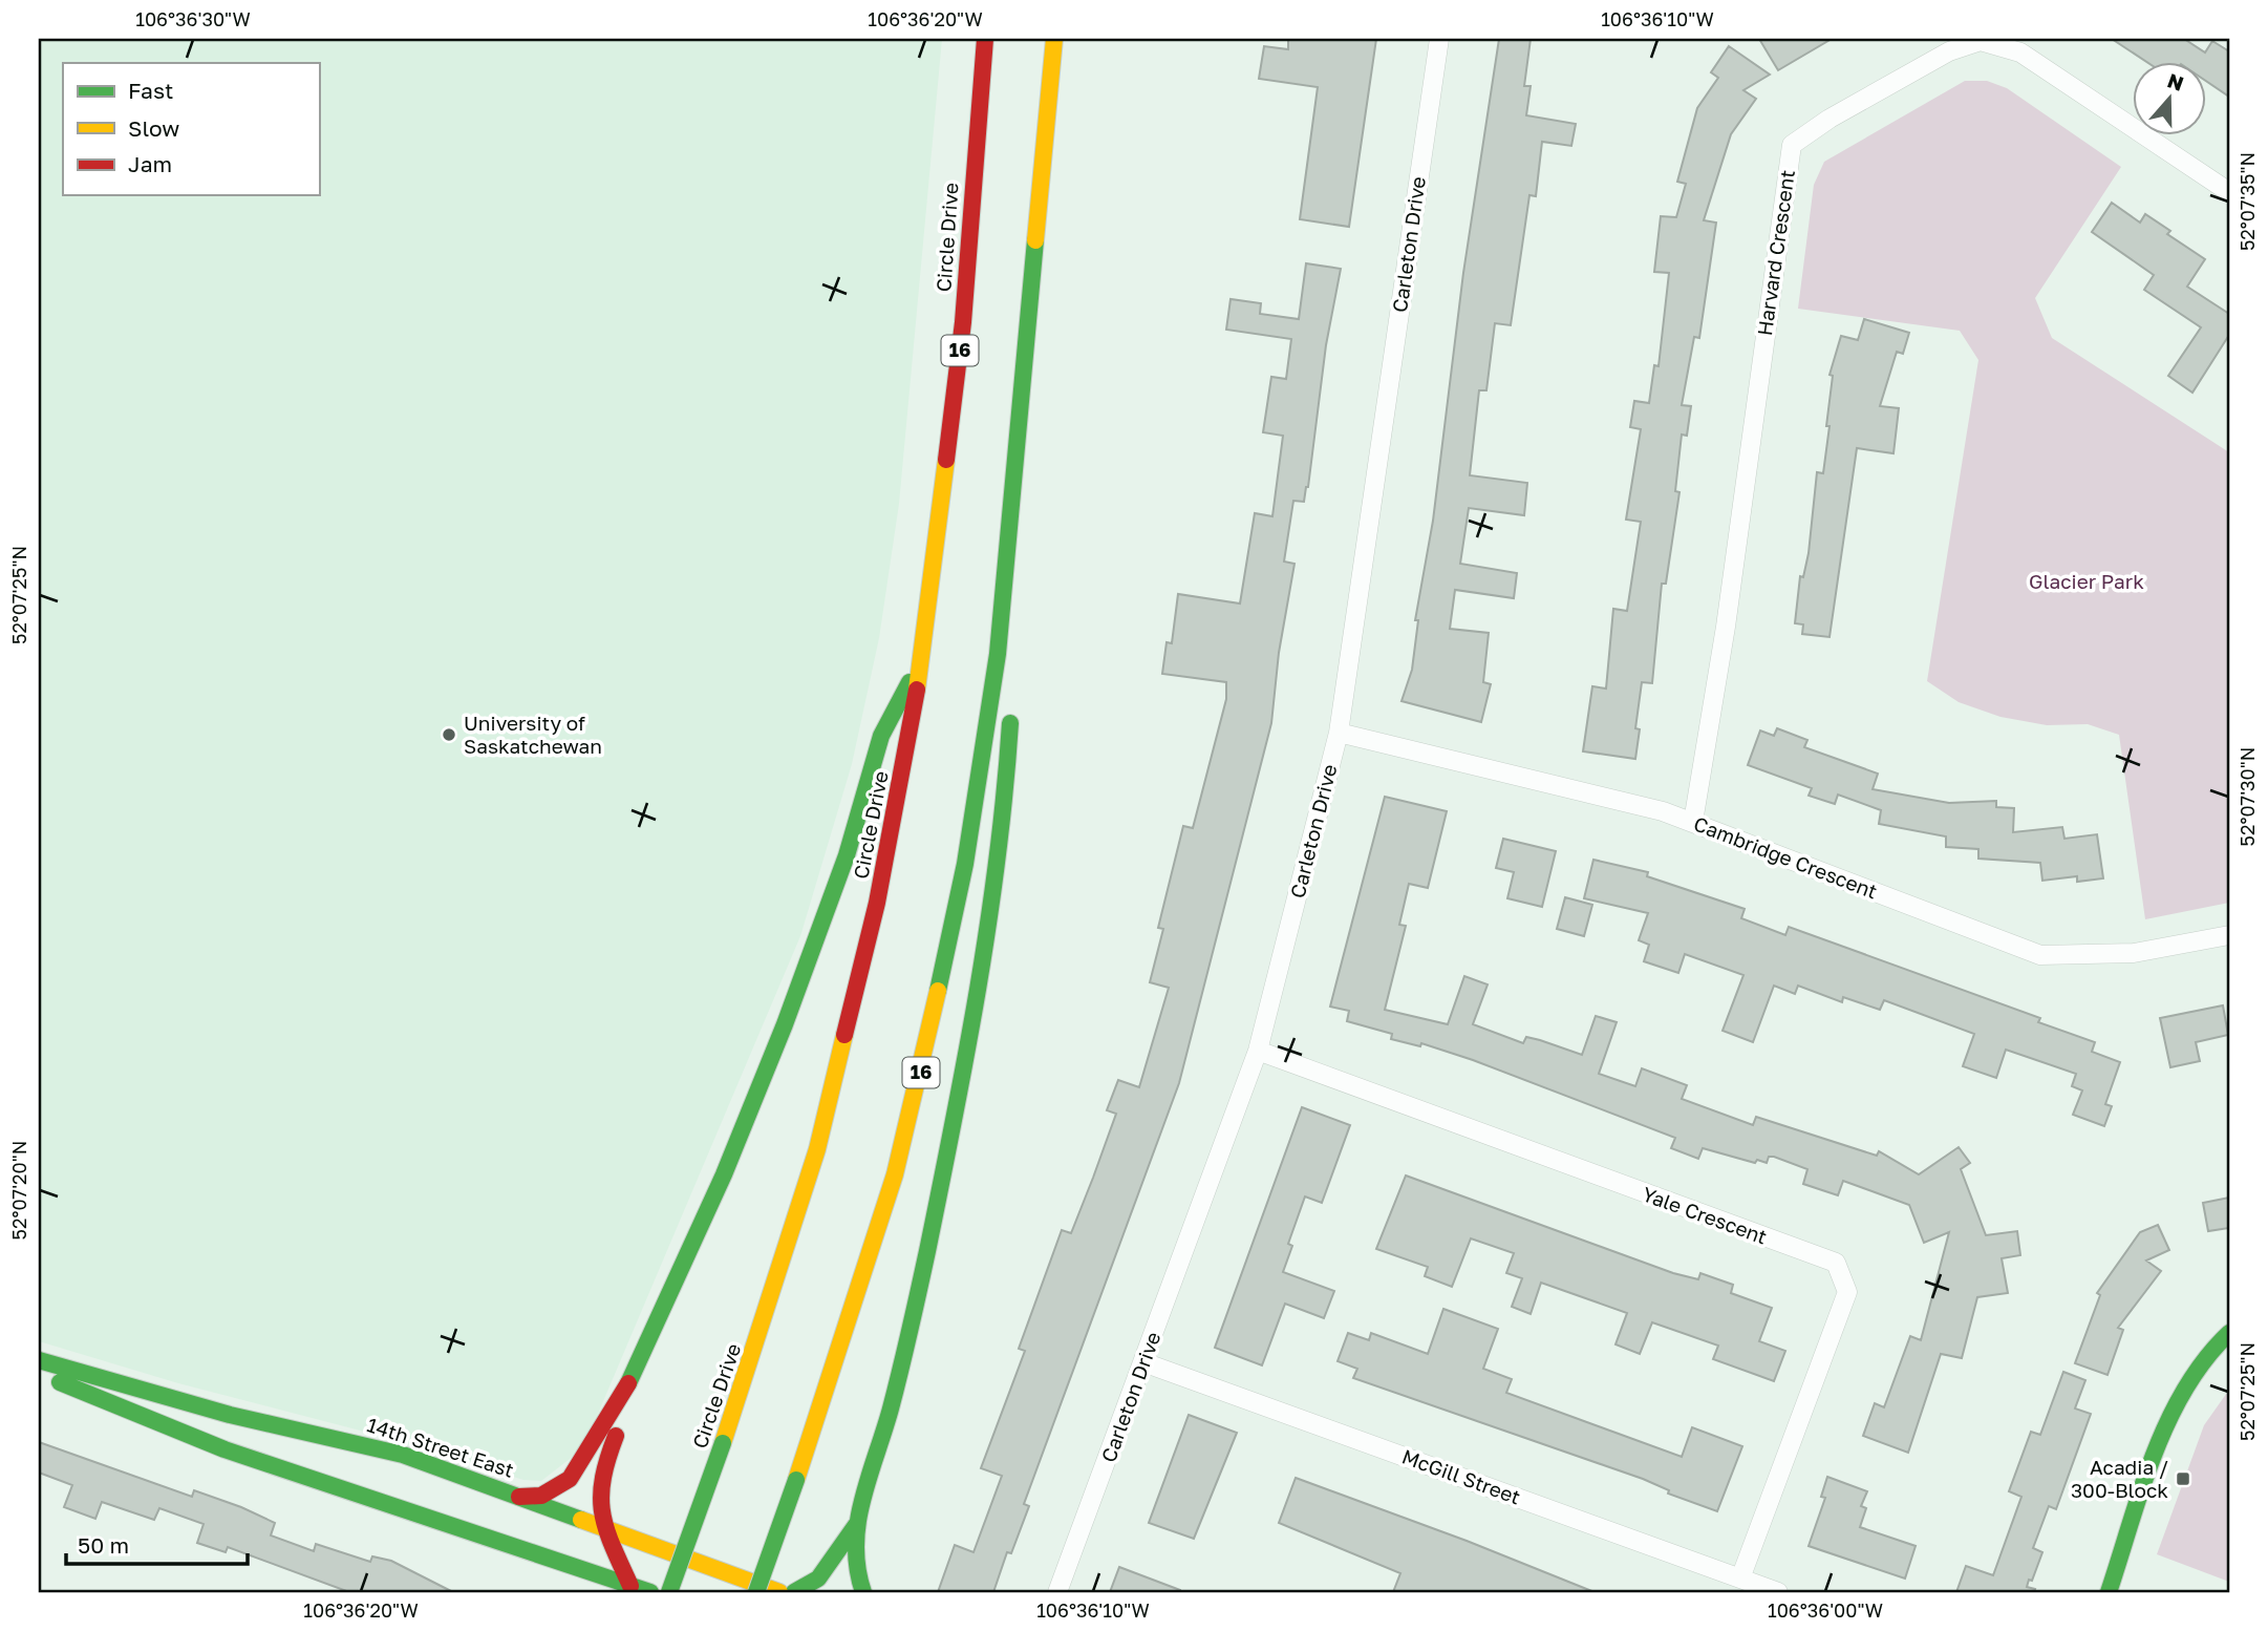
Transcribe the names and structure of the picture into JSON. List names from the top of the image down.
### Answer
{
  "streets": {
    "main road": ["Circle Drive", "16", "14th Street East"],
    "street": [
      "Carleton Drive",
      "Harvard Crescent",
      "Cambridge Crescent",
      "Yale Crescent",
      "McGill Street"
    ]
  },
  "crossings": [
    ["Carleton Drive", "Cambridge Crescent"],
    ["Carleton Drive", "Yale Crescent"],
    ["Carleton Drive", "McGill Street"],
    ["Harvard Crescent", "Cambridge Crescent"],
    ["Yale Crescent", "McGill Street"]
  ],
  "parks": ["Glacier Park"],
  "places": {
    "other": ["University of Saskatchewan"],
    "transit": ["Acadia / 300-Block"]
  },
  "legend": ["Fast", "Slow", "Jam"],
  "scale_bar": "50 m",
  "north": "top",
  "coordinates": [
    "106°36'30\"W",
    "106°36'20\"W",
    "106°36'10\"W",
    "52°07'35\"N",
    "52°07'25\"N",
    "52°07'30\"N",
    "52°07'20\"N",
    "106°36'00\"W"
  ]
}
